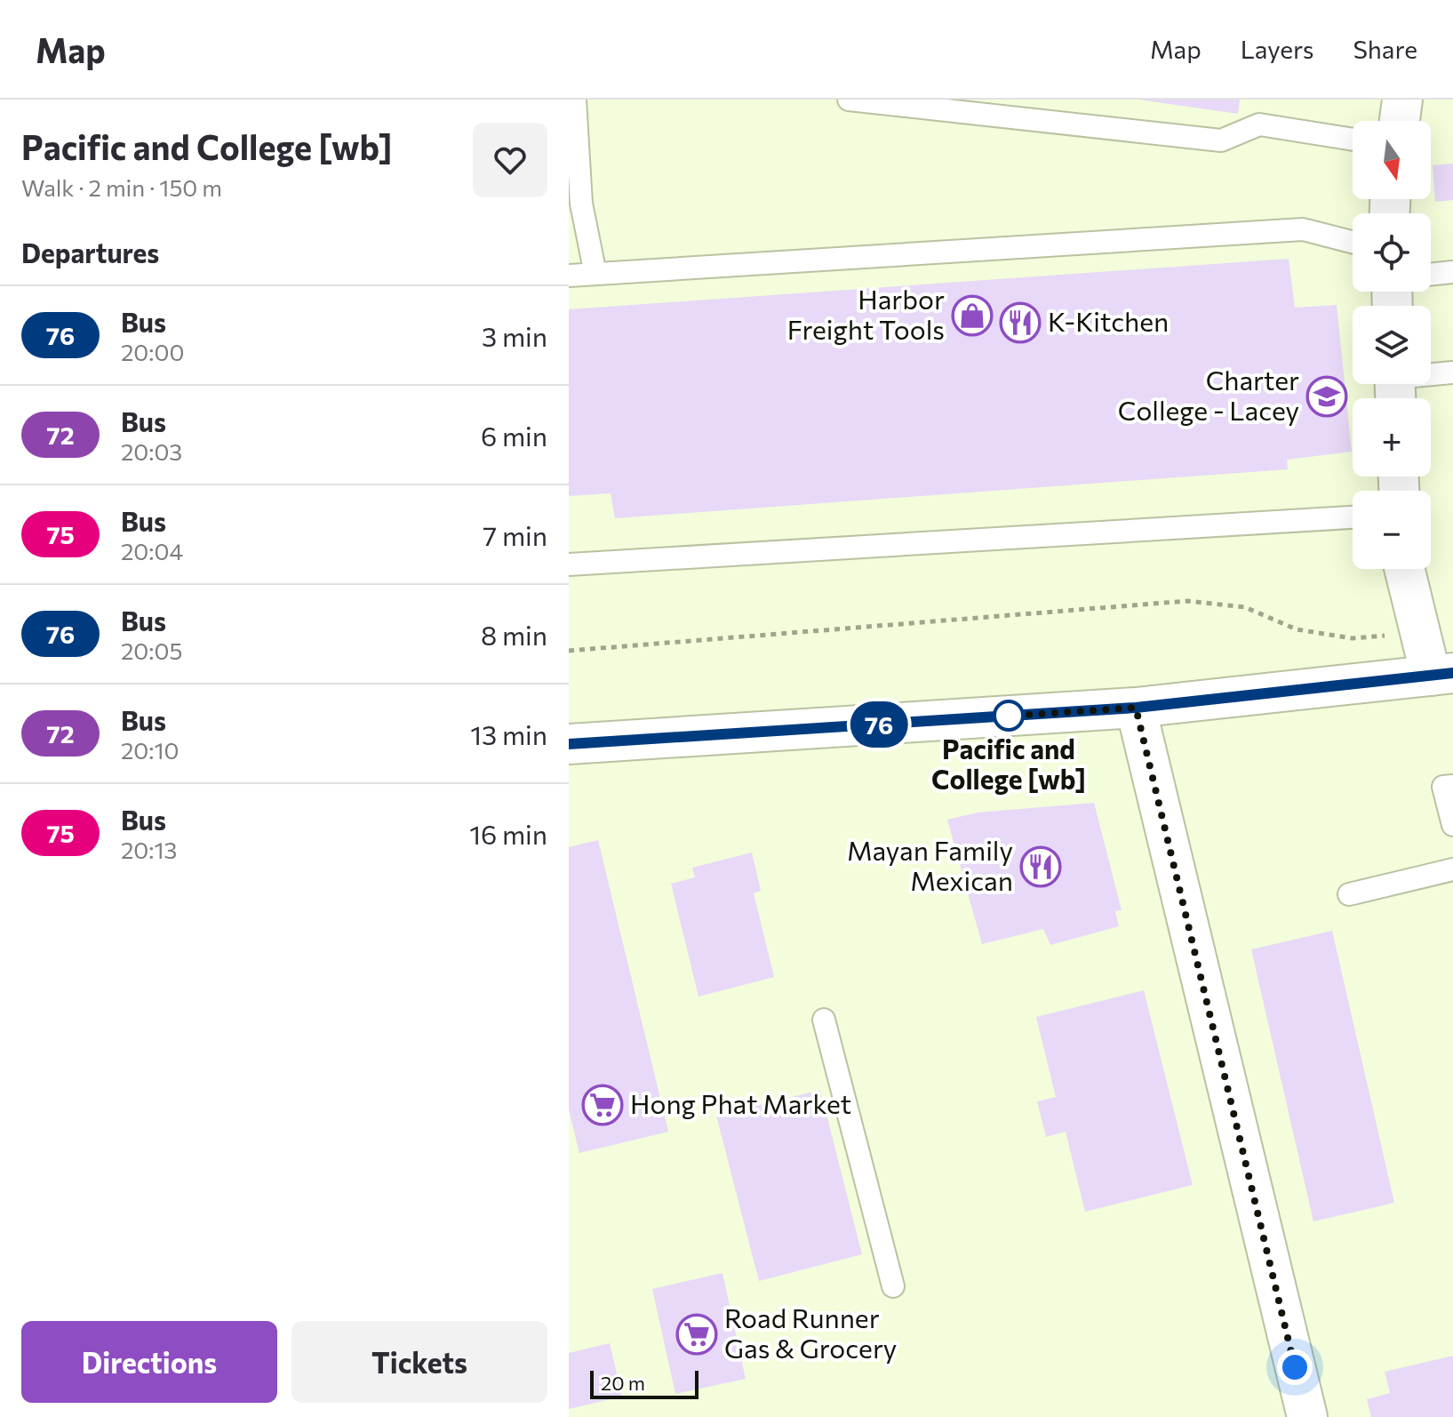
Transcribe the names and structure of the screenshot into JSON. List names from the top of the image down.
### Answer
{
  "places": {
    "shop": ["Harbor Freight Tools"],
    "restaurant": ["K-Kitchen", "Mayan Family Mexican"],
    "school or university": ["Charter College - Lacey"],
    "other": ["Pacific and College [wb]"],
    "supermarket": ["Hong Phat Market", "Road Runner Gas & Grocery"]
  },
  "lines": ["bus line 76"],
  "scale_bar": "20 m",
  "north": "bottom",
  "page": {
    "header": "Map",
    "nav": ["Map", "Layers", "Share"],
    "heading": [
      ["Pacific and College [wb]", "Walk · 2 min · 150 m"],
      "Departures"
    ],
    "on_map": "76",
    "map_buttons": ["+", "−"],
    "list": [
      {
        "mark": "76",
        "name": "Bus",
        "note": "20:00",
        "value": "3 min"
      },
      {
        "mark": "72",
        "name": "Bus",
        "note": "20:03",
        "value": "6 min"
      },
      {
        "mark": "75",
        "name": "Bus",
        "note": "20:04",
        "value": "7 min"
      },
      {
        "mark": "76",
        "name": "Bus",
        "note": "20:05",
        "value": "8 min"
      },
      {
        "mark": "72",
        "name": "Bus",
        "note": "20:10",
        "value": "13 min"
      },
      {
        "mark": "75",
        "name": "Bus",
        "note": "20:13",
        "value": "16 min"
      }
    ],
    "buttons": ["Directions", "Tickets"],
    "scale": "20 m"
  }
}
